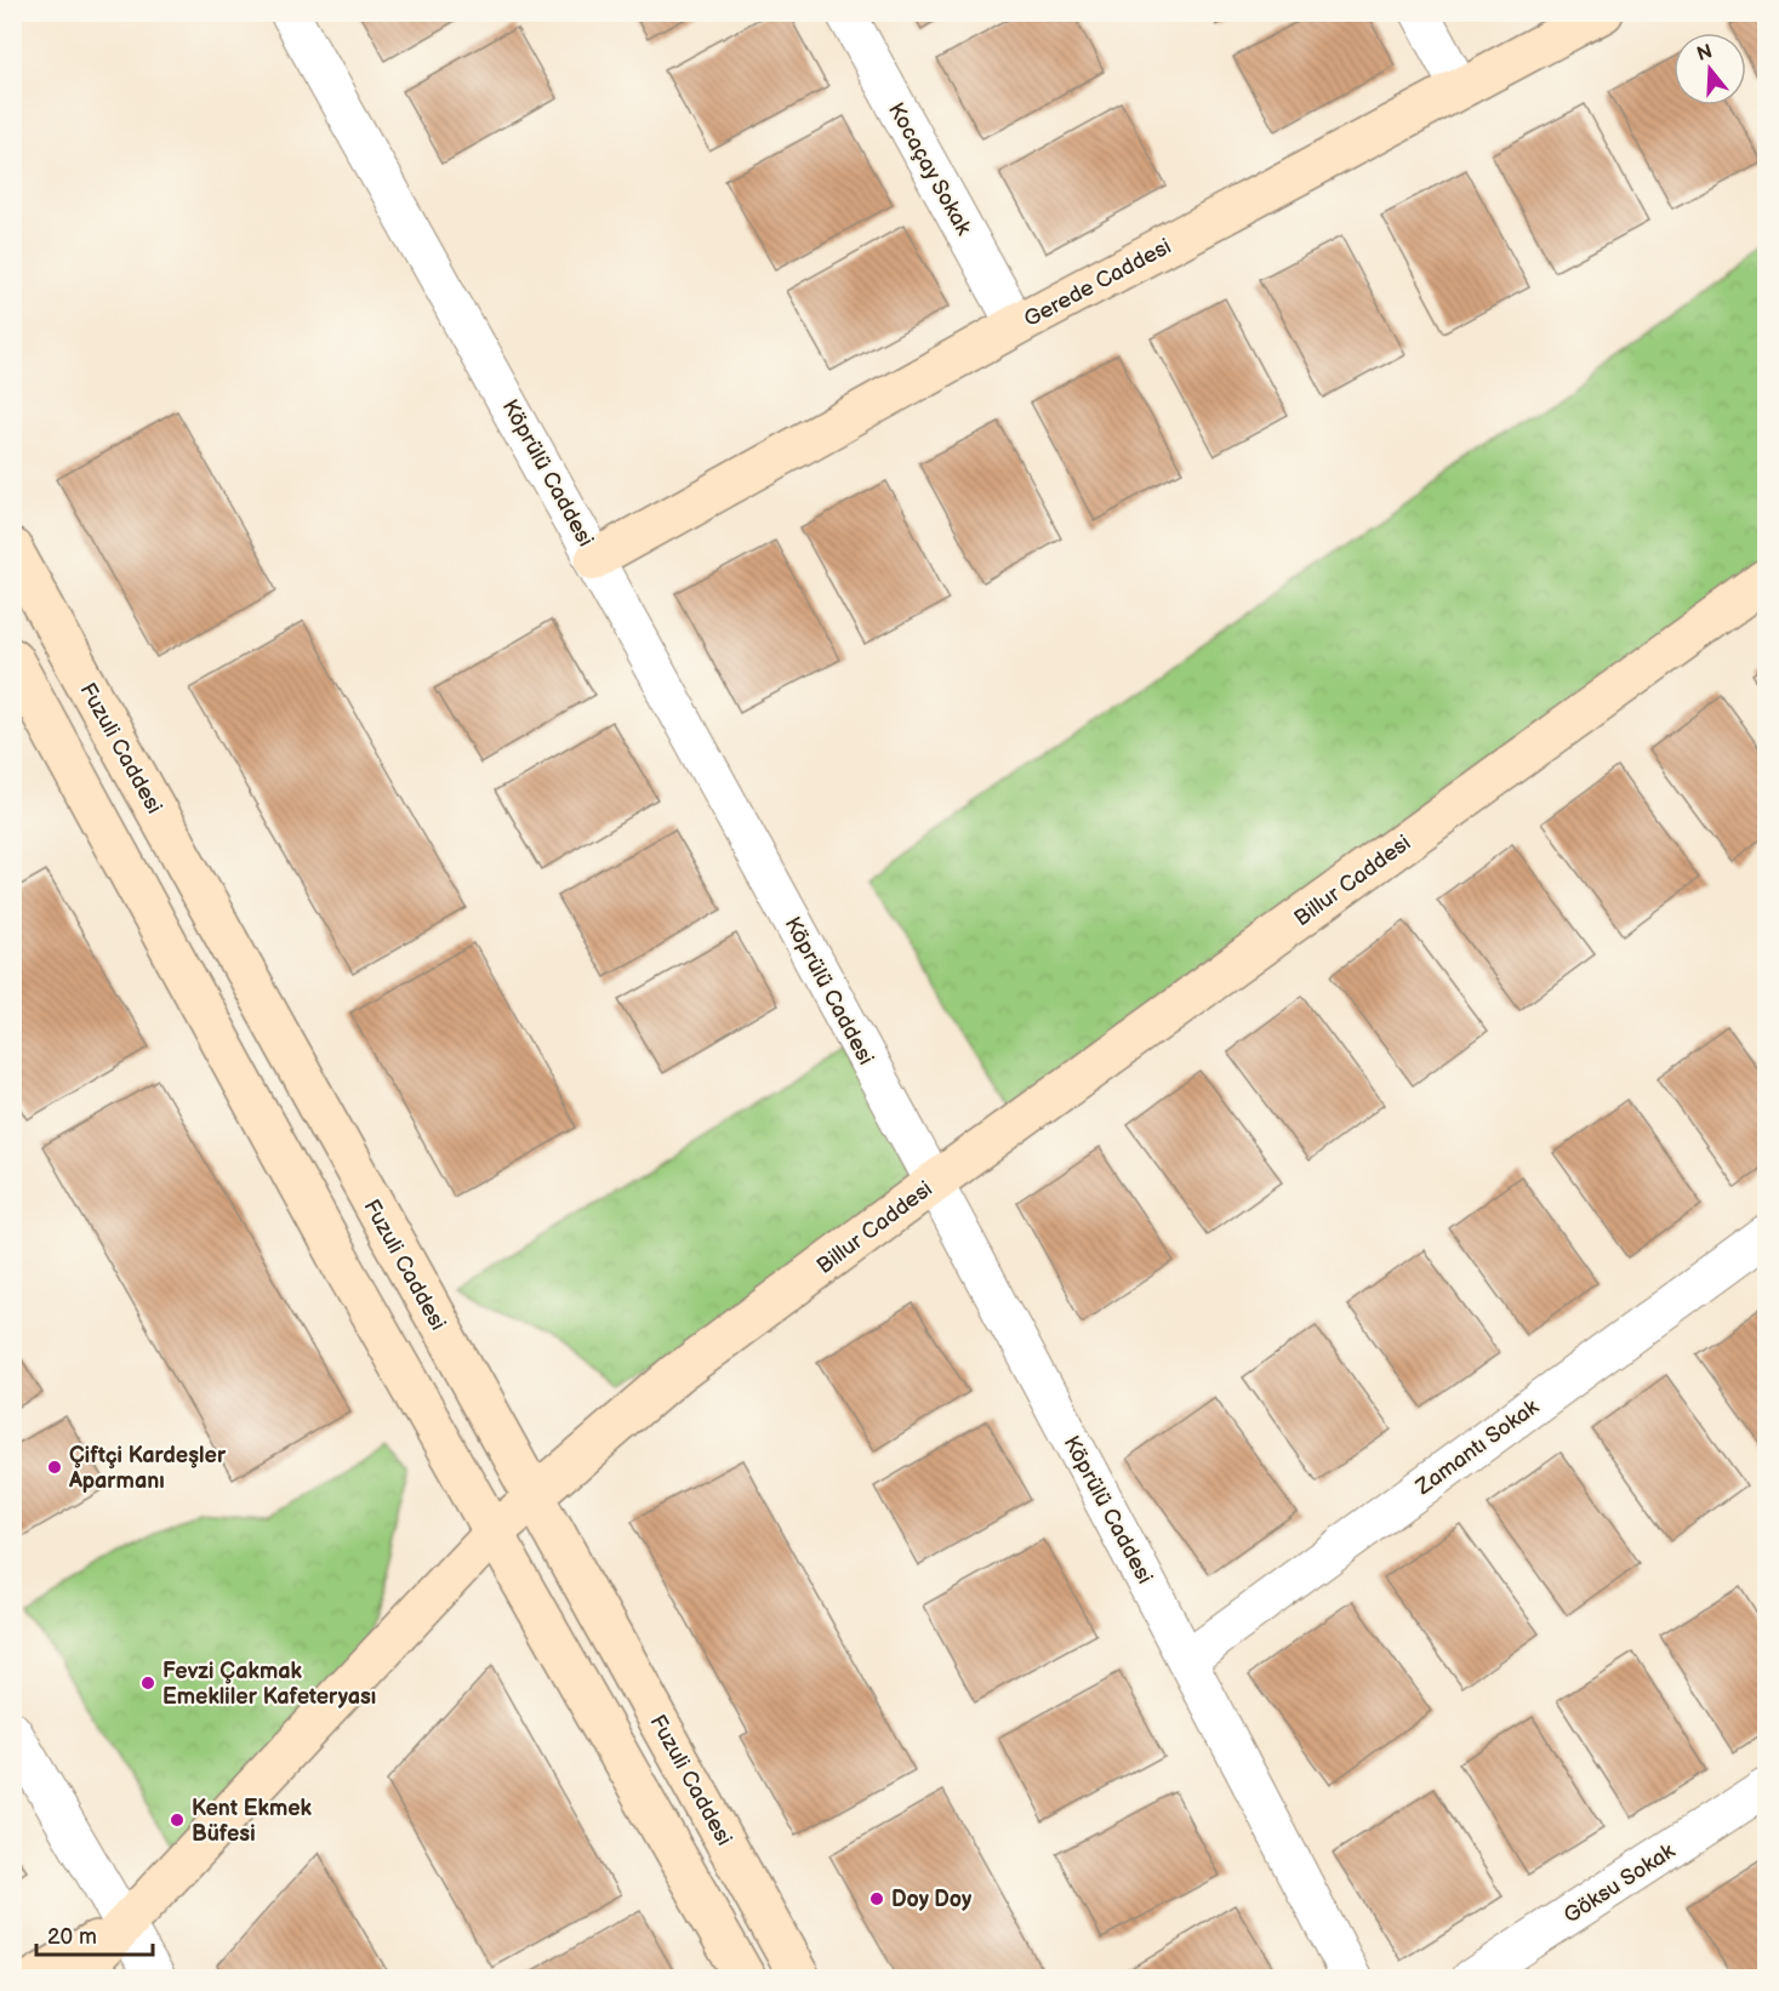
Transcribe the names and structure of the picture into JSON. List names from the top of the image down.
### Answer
{
  "streets": {
    "street": [
      "Kocaçay Sokak",
      "Gerede Caddesi",
      "Köprülü Caddesi",
      "Fuzuli Caddesi",
      "Billur Caddesi",
      "Zamantı Sokak",
      "Göksu Sokak"
    ]
  },
  "crossings": [
    ["Kocaçay Sokak", "Gerede Caddesi"],
    ["Gerede Caddesi", "Köprülü Caddesi"],
    ["Köprülü Caddesi", "Billur Caddesi"],
    ["Köprülü Caddesi", "Zamantı Sokak"],
    ["Fuzuli Caddesi", "Billur Caddesi"]
  ],
  "places": [
    "Çiftçi Kardeşler Aparmanı",
    "Fevzi Çakmak Emekliler Kafeteryası",
    "Kent Ekmek Büfesi",
    "Doy Doy"
  ],
  "scale_bar": "20 m",
  "north": "top"
}
